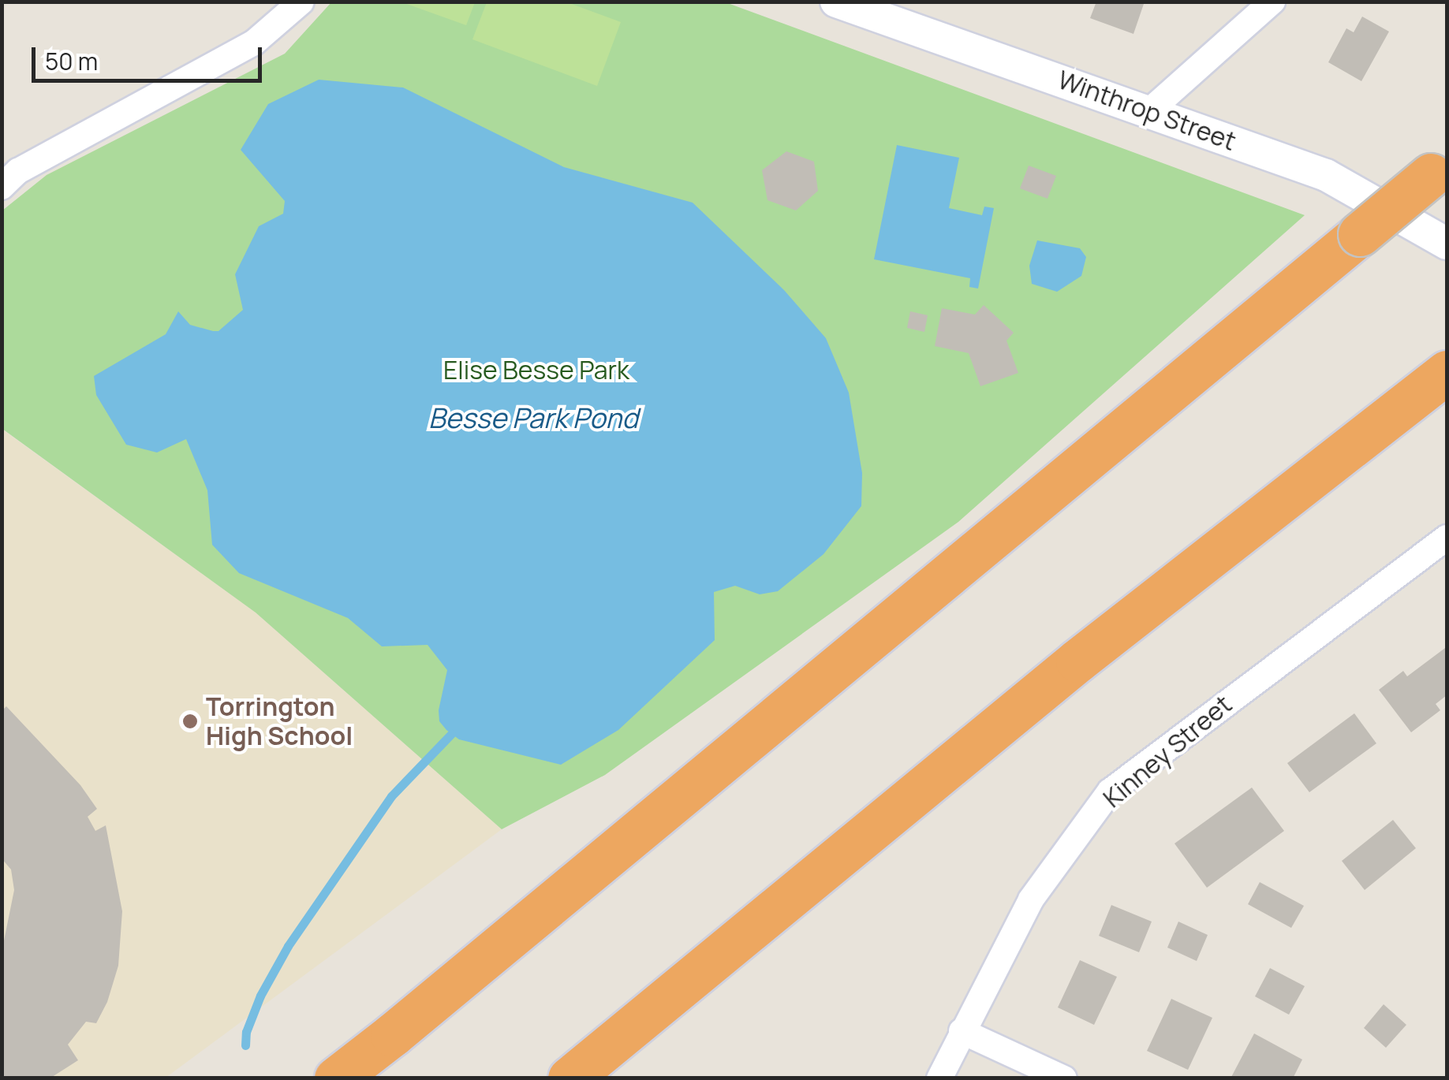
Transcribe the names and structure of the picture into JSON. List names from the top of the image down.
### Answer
{
  "streets": {
    "street": ["Winthrop Street", "Kinney Street"]
  },
  "water": ["Besse Park Pond"],
  "parks": ["Elise Besse Park"],
  "places": ["Torrington High School"],
  "scale_bar": "50 m"
}
